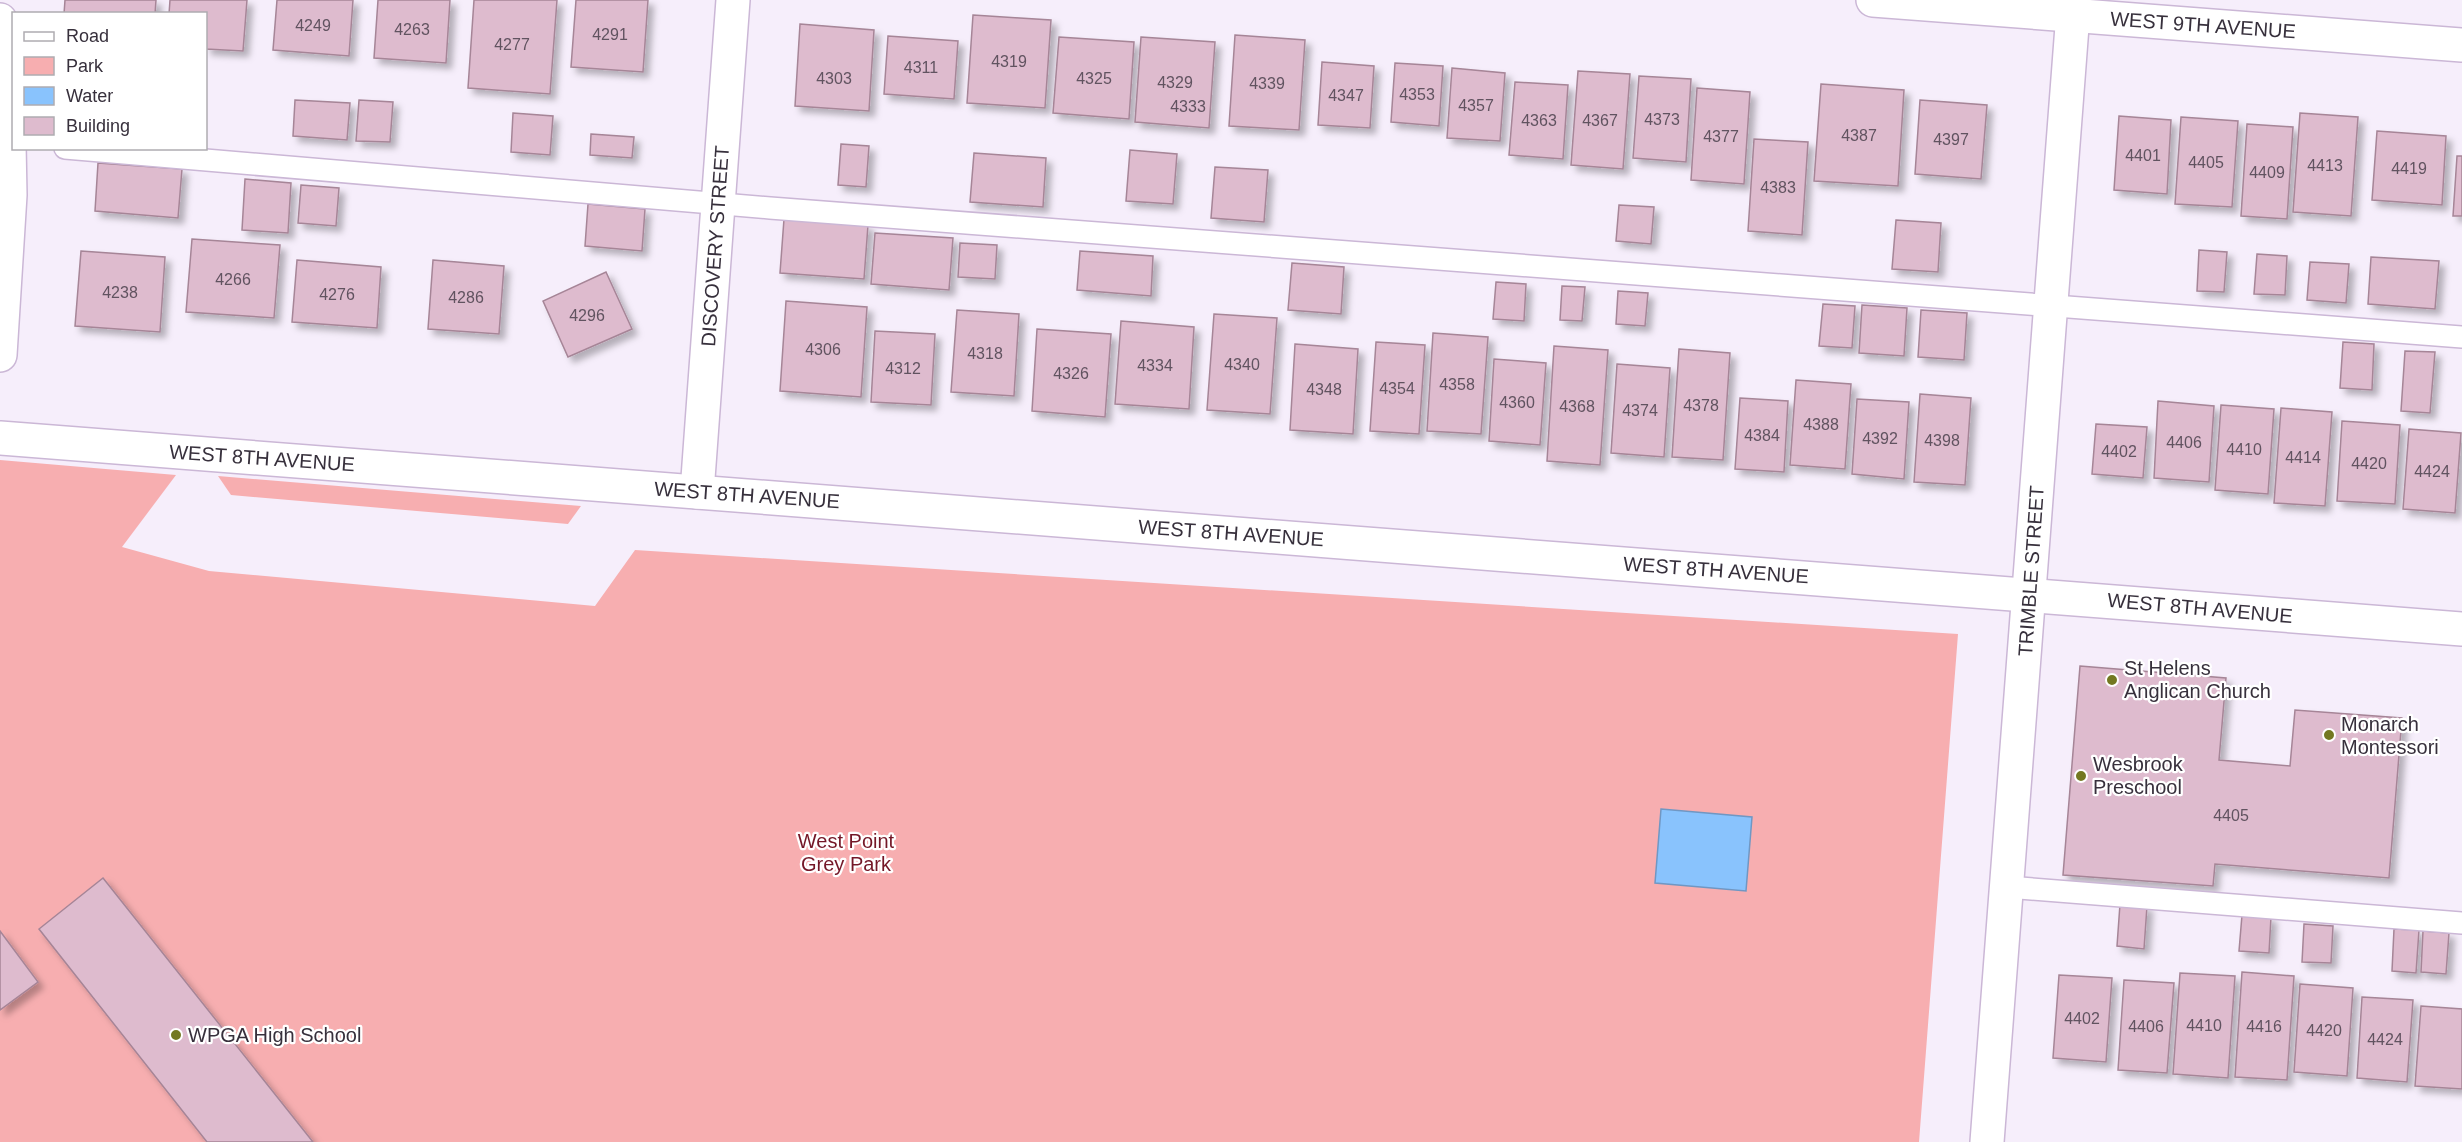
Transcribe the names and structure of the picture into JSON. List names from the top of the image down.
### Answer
{
  "streets": {
    "street": [
      "WEST 9TH AVENUE",
      "DISCOVERY STREET",
      "WEST 8TH AVENUE",
      "TRIMBLE STREET"
    ]
  },
  "crossings": [
    ["WEST 9TH AVENUE", "TRIMBLE STREET"],
    ["DISCOVERY STREET", "WEST 8TH AVENUE"],
    ["WEST 8TH AVENUE", "TRIMBLE STREET"]
  ],
  "parks": ["West Point Grey Park"],
  "places": [
    "St Helens Anglican Church",
    "Monarch Montessori",
    "Wesbrook Preschool",
    "WPGA High School"
  ],
  "house_numbers": [
    "4249",
    "4263",
    "4291",
    "4277",
    "4319",
    "4311",
    "4303",
    "4325",
    "4329",
    "4339",
    "4353",
    "4347",
    "4357",
    "4333",
    "4373",
    "4363",
    "4367",
    "4387",
    "4377",
    "4397",
    "4401",
    "4405",
    "4413",
    "4419",
    "4409",
    "4383",
    "4266",
    "4238",
    "4276",
    "4286",
    "4296",
    "4306",
    "4318",
    "4340",
    "4334",
    "4312",
    "4326",
    "4358",
    "4354",
    "4348",
    "4360",
    "4378",
    "4368",
    "4374",
    "4388",
    "4384",
    "4392",
    "4398",
    "4406",
    "4410",
    "4402",
    "4414",
    "4420",
    "4424",
    "4405",
    "4402",
    "4410",
    "4406",
    "4416",
    "4420",
    "4424"
  ],
  "legend": [
    "Road",
    "Park",
    "Water",
    "Building"
  ]
}
